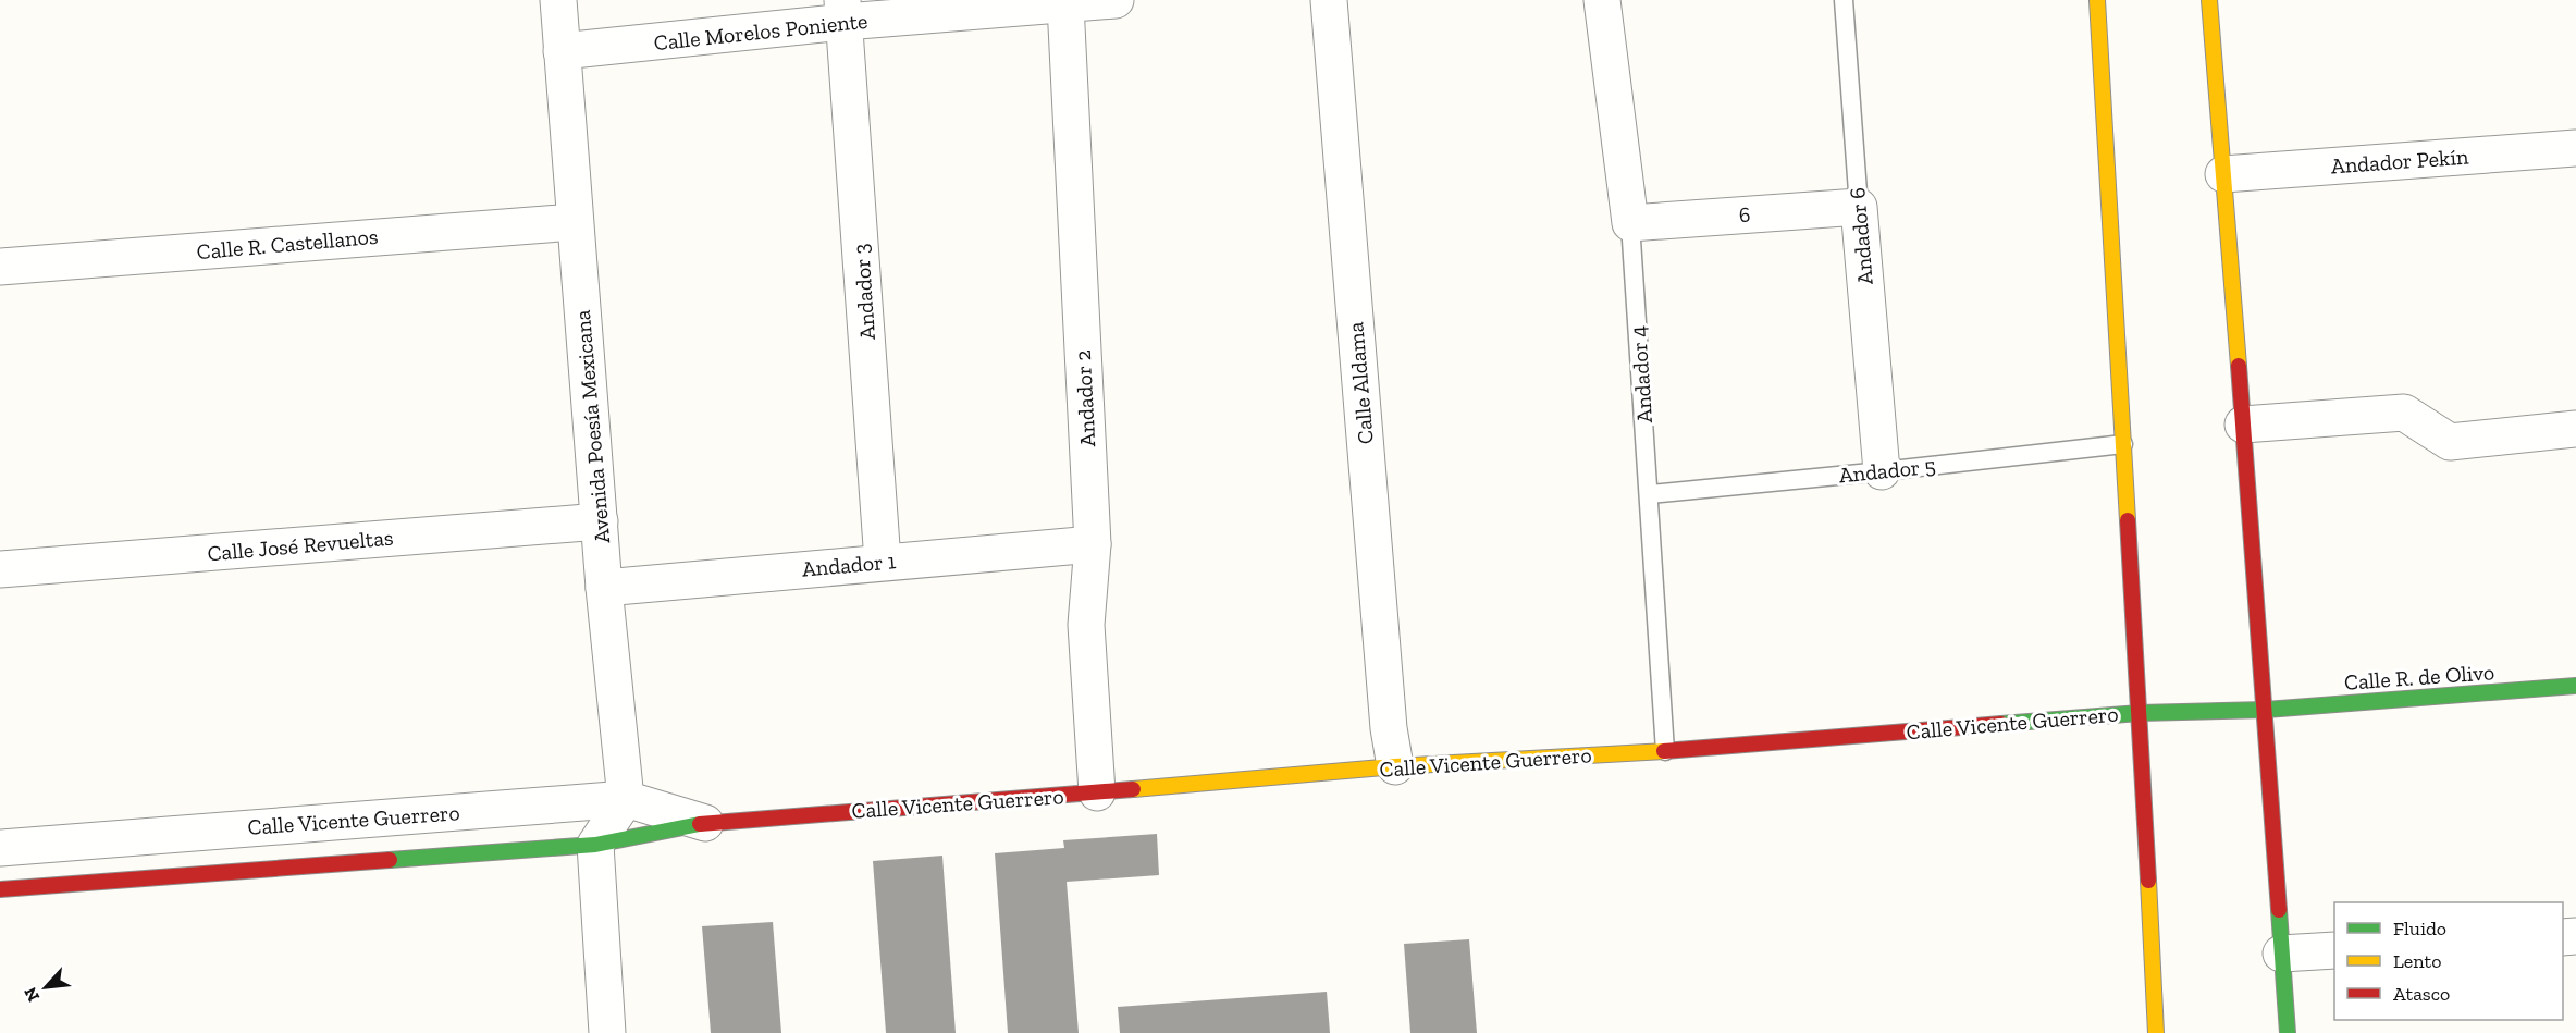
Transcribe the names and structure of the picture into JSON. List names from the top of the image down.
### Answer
{
  "streets": {
    "street": [
      "Calle Morelos Poniente",
      "Andador Pekín",
      "6",
      "Andador 6",
      "Calle R. Castellanos",
      "Andador 3",
      "Andador 4",
      "Calle Aldama",
      "Andador 2",
      "Avenida Poesía Mexicana",
      "Calle José Revueltas",
      "Andador 1",
      "Calle R. de Olivo",
      "Calle Vicente Guerrero"
    ],
    "lane": ["Andador 5"]
  },
  "crossings": [
    ["Calle Morelos Poniente", "Andador 3"],
    ["Calle Morelos Poniente", "Andador 2"],
    ["Calle Morelos Poniente", "Avenida Poesía Mexicana"],
    ["6", "Andador 6"],
    ["6", "Andador 4"],
    ["Andador 6", "Andador 5"],
    ["Calle R. Castellanos", "Avenida Poesía Mexicana"],
    ["Andador 3", "Andador 1"],
    ["Andador 4", "Andador 5"],
    ["Andador 4", "Calle Vicente Guerrero"],
    ["Calle Aldama", "Calle Vicente Guerrero"],
    ["Andador 2", "Andador 1"],
    ["Andador 2", "Calle Vicente Guerrero"],
    ["Avenida Poesía Mexicana", "Calle José Revueltas"],
    ["Avenida Poesía Mexicana", "Andador 1"],
    ["Avenida Poesía Mexicana", "Calle Vicente Guerrero"],
    ["Calle R. de Olivo", "Calle Vicente Guerrero"]
  ],
  "legend": ["Fluido", "Lento", "Atasco"],
  "north": "bottom left"
}
